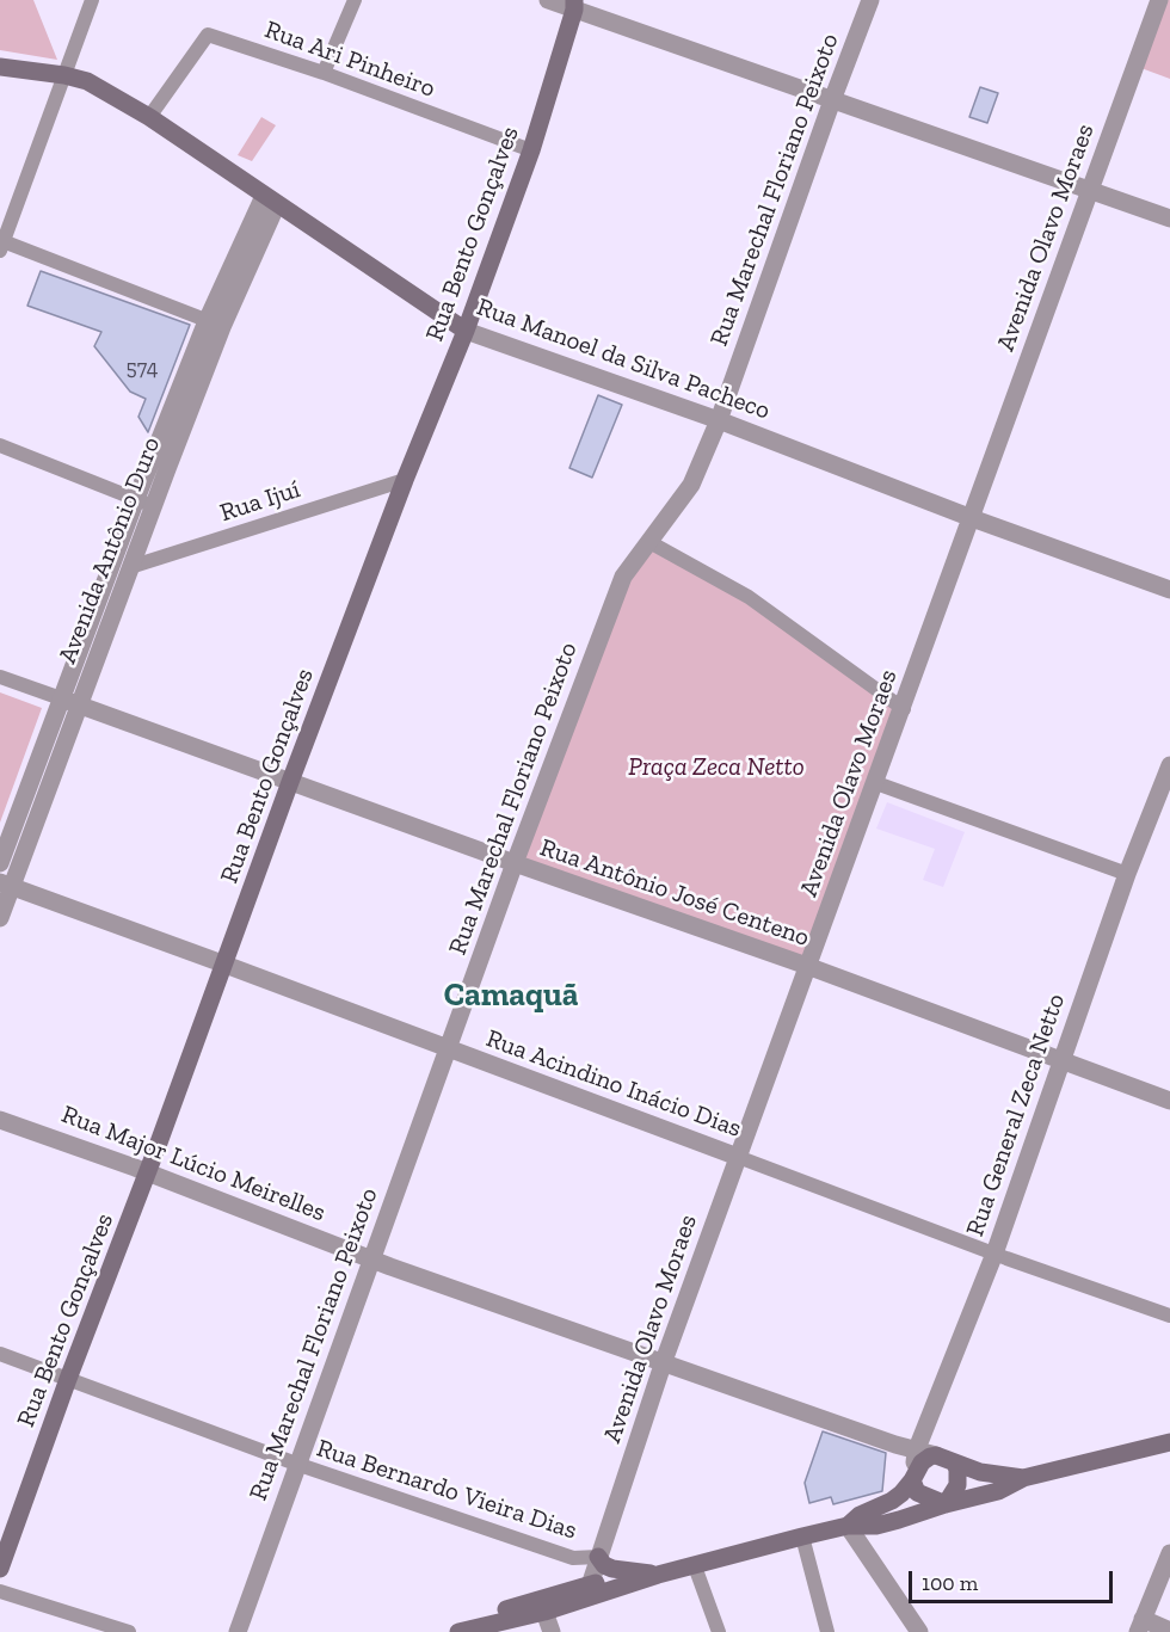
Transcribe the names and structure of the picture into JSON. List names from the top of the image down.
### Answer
{
  "streets": {
    "main road": ["Rua Bento Gonçalves", "Rua Manoel da Silva Pacheco"],
    "street": [
      "Rua Ari Pinheiro",
      "Rua Marechal Floriano Peixoto",
      "Avenida Olavo Moraes",
      "Rua Ijuí",
      "Avenida Antônio Duro",
      "Rua Antônio José Centeno",
      "Rua Acindino Inácio Dias",
      "Rua General Zeca Netto",
      "Rua Major Lúcio Meirelles",
      "Rua Bernardo Vieira Dias"
    ]
  },
  "crossings": [
    ["Rua Ari Pinheiro", "Rua Bento Gonçalves"],
    ["Rua Ari Pinheiro", "Rua Manoel da Silva Pacheco"],
    ["Rua Marechal Floriano Peixoto", "Rua Manoel da Silva Pacheco"],
    ["Rua Marechal Floriano Peixoto", "Rua Antônio José Centeno"],
    ["Rua Marechal Floriano Peixoto", "Rua Acindino Inácio Dias"],
    ["Rua Marechal Floriano Peixoto", "Rua Major Lúcio Meirelles"],
    ["Rua Marechal Floriano Peixoto", "Rua Bernardo Vieira Dias"],
    ["Rua Bento Gonçalves", "Rua Manoel da Silva Pacheco"],
    ["Rua Bento Gonçalves", "Rua Ijuí"],
    ["Rua Bento Gonçalves", "Rua Antônio José Centeno"],
    ["Rua Bento Gonçalves", "Rua Acindino Inácio Dias"],
    ["Rua Bento Gonçalves", "Rua Major Lúcio Meirelles"],
    ["Rua Bento Gonçalves", "Rua Bernardo Vieira Dias"],
    ["Avenida Olavo Moraes", "Rua Manoel da Silva Pacheco"],
    ["Avenida Olavo Moraes", "Rua Antônio José Centeno"],
    ["Avenida Olavo Moraes", "Rua Acindino Inácio Dias"],
    ["Avenida Olavo Moraes", "Rua Major Lúcio Meirelles"],
    ["Avenida Olavo Moraes", "Rua Bernardo Vieira Dias"],
    ["Rua Manoel da Silva Pacheco", "Avenida Antônio Duro"],
    ["Rua Ijuí", "Avenida Antônio Duro"],
    ["Avenida Antônio Duro", "Rua Antônio José Centeno"],
    ["Avenida Antônio Duro", "Rua Acindino Inácio Dias"],
    ["Rua Antônio José Centeno", "Rua General Zeca Netto"],
    ["Rua Acindino Inácio Dias", "Rua General Zeca Netto"],
    ["Rua General Zeca Netto", "Rua Major Lúcio Meirelles"]
  ],
  "districts": ["Camaquã"],
  "parks": ["Praça Zeca Netto"],
  "house_numbers": ["574"],
  "scale_bar": "100 m"
}
